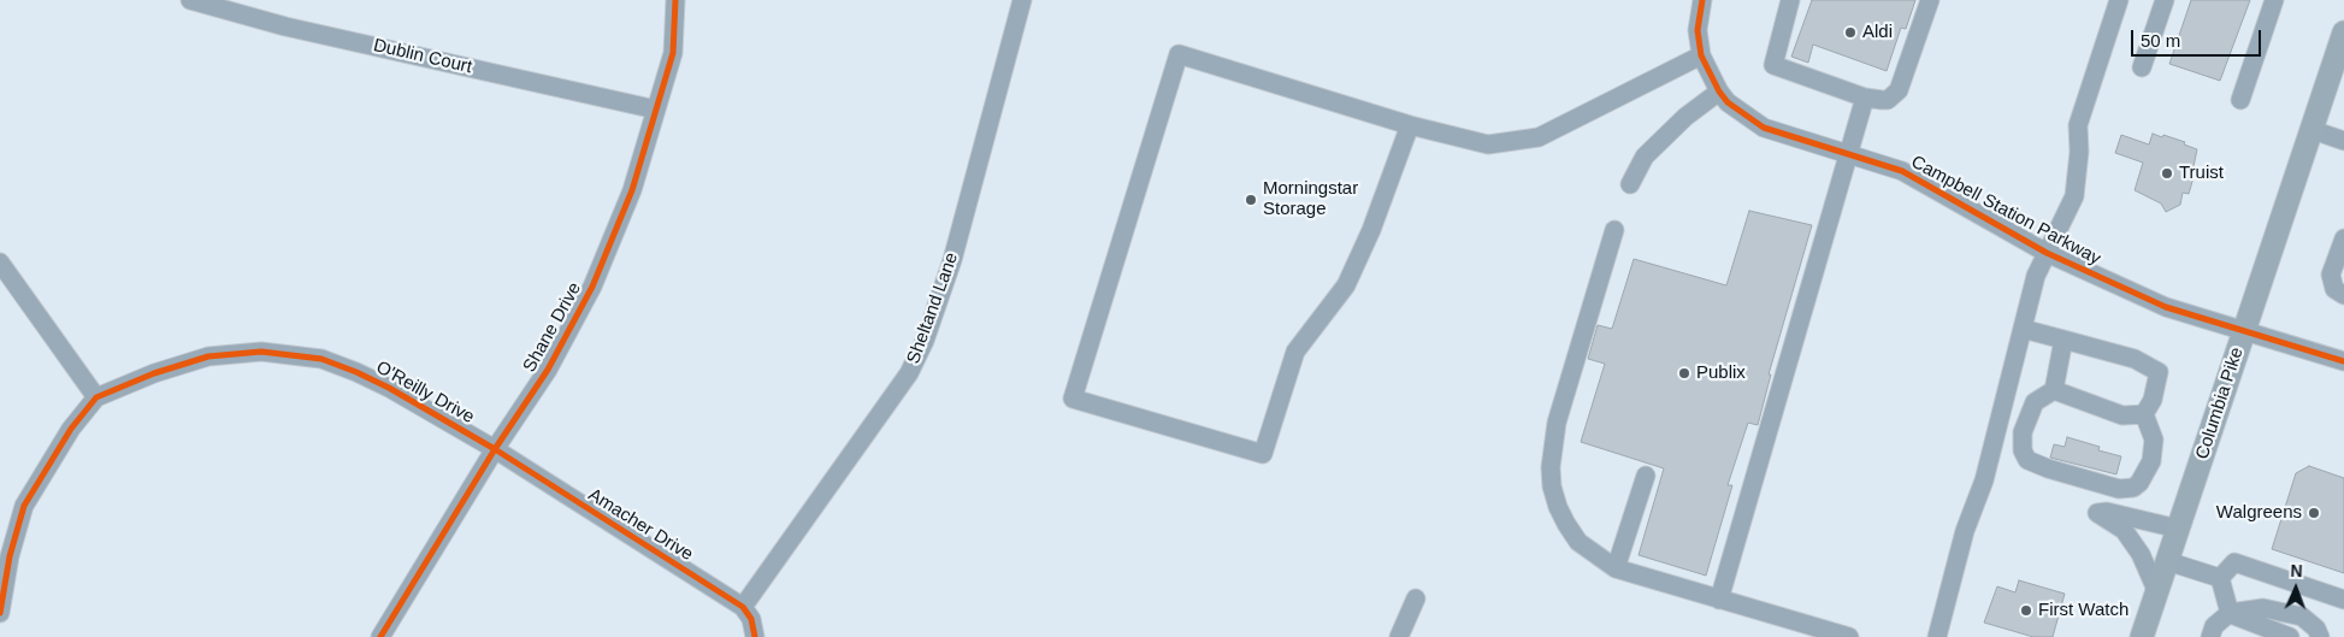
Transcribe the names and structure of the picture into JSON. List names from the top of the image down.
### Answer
{
  "streets": {
    "main road": ["Columbia Pike"],
    "street": [
      "Dublin Court",
      "Campbell Station Parkway",
      "Sheltand Lane",
      "Shane Drive",
      "O'Reilly Drive",
      "Amacher Drive"
    ]
  },
  "crossings": [
    ["Dublin Court", "Shane Drive"],
    ["Campbell Station Parkway", "Columbia Pike"],
    ["Sheltand Lane", "Amacher Drive"],
    ["Shane Drive", "O'Reilly Drive"],
    ["Shane Drive", "Amacher Drive"],
    ["O'Reilly Drive", "Amacher Drive"]
  ],
  "places": [
    "Aldi",
    "Truist",
    "Morningstar Storage",
    "Publix",
    "Walgreens",
    "First Watch"
  ],
  "scale_bar": "50 m",
  "north": "top"
}
